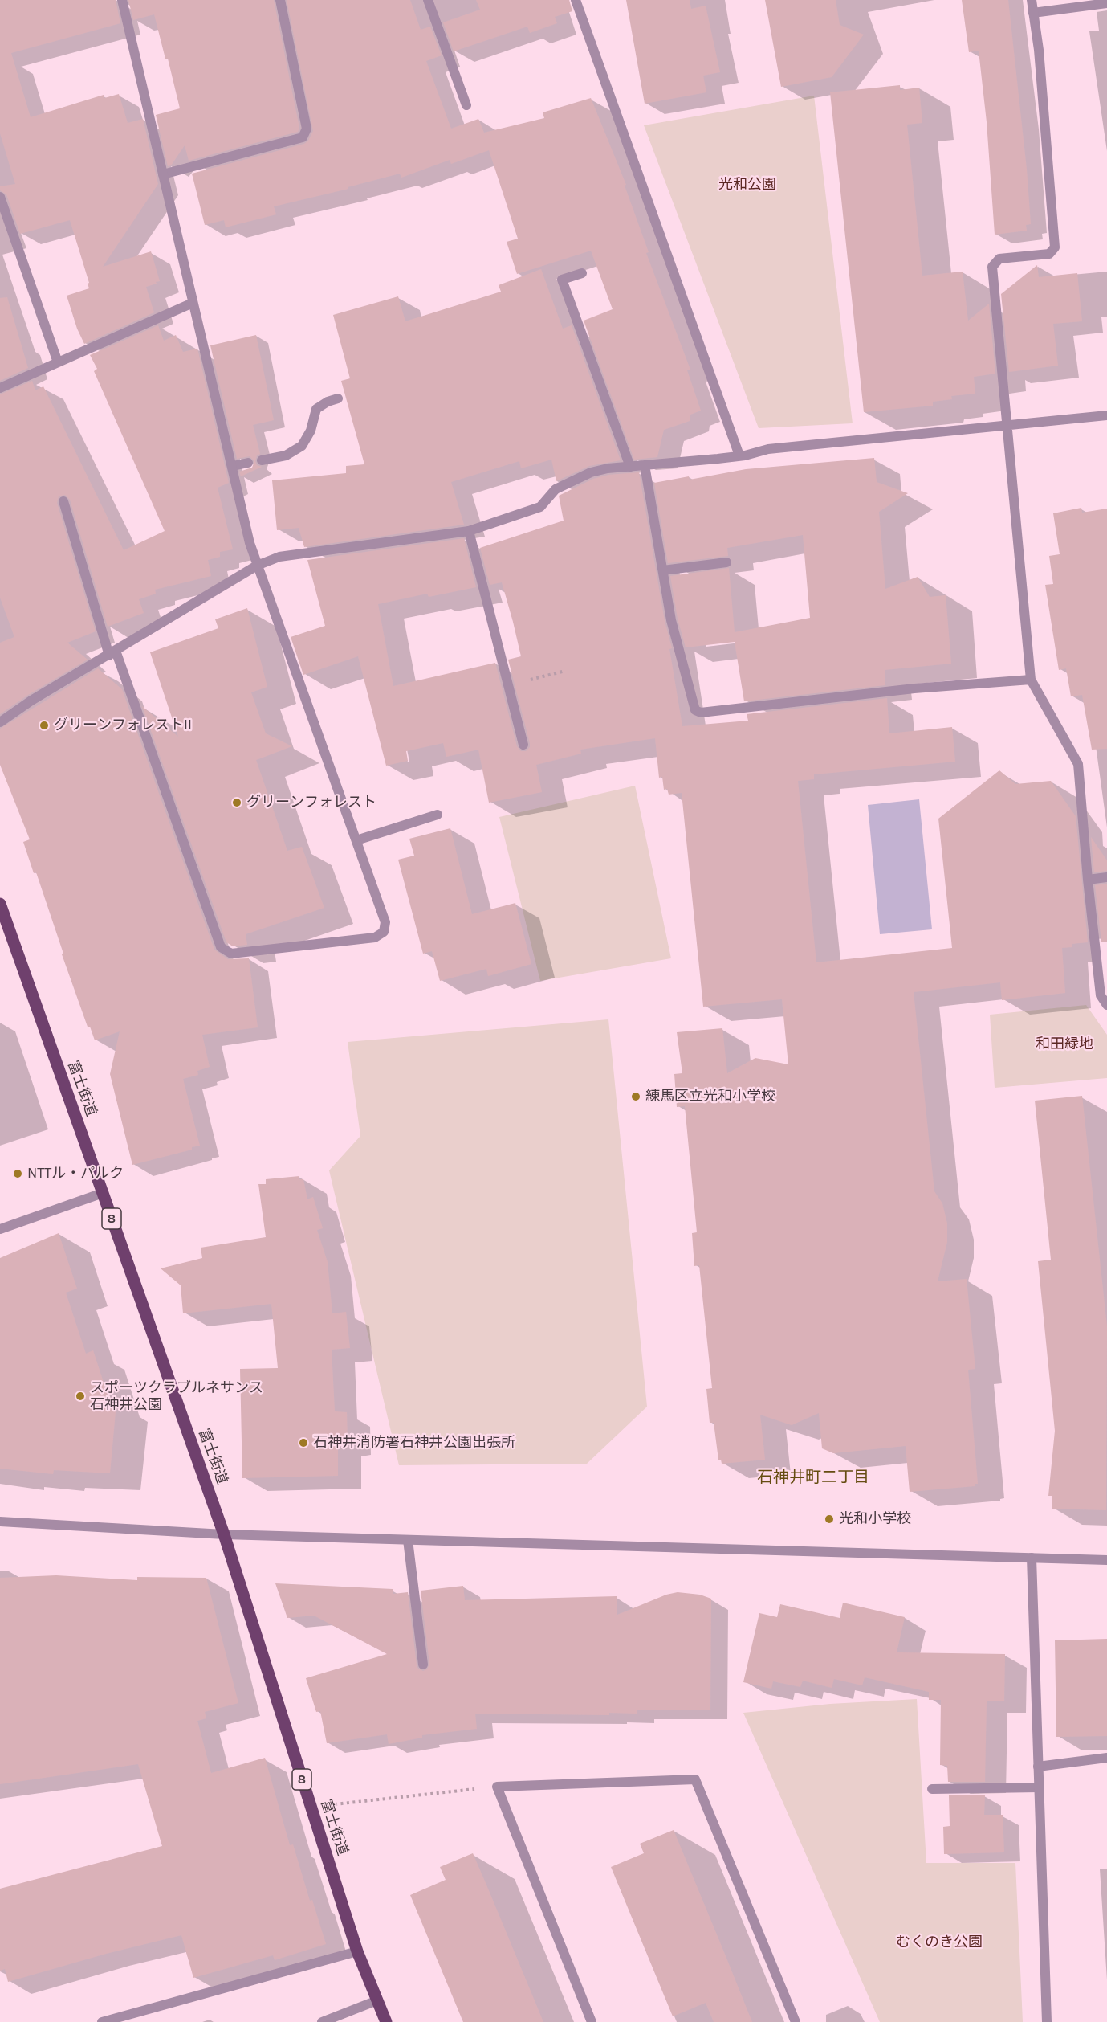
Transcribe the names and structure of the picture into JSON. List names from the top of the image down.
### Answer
{
  "streets": {
    "main road": ["富士街道", "8"]
  },
  "districts": ["石神井町二丁目"],
  "parks": ["光和公園", "和田緑地", "むくのき公園"],
  "places": [
    "グリーンフォレストII",
    "グリーンフォレスト",
    "練馬区立光和小学校",
    "NTTル・パルク",
    "スポーツクラブルネサンス 石神井公園",
    "石神井消防署石神井公園出張所",
    "光和小学校"
  ]
}
